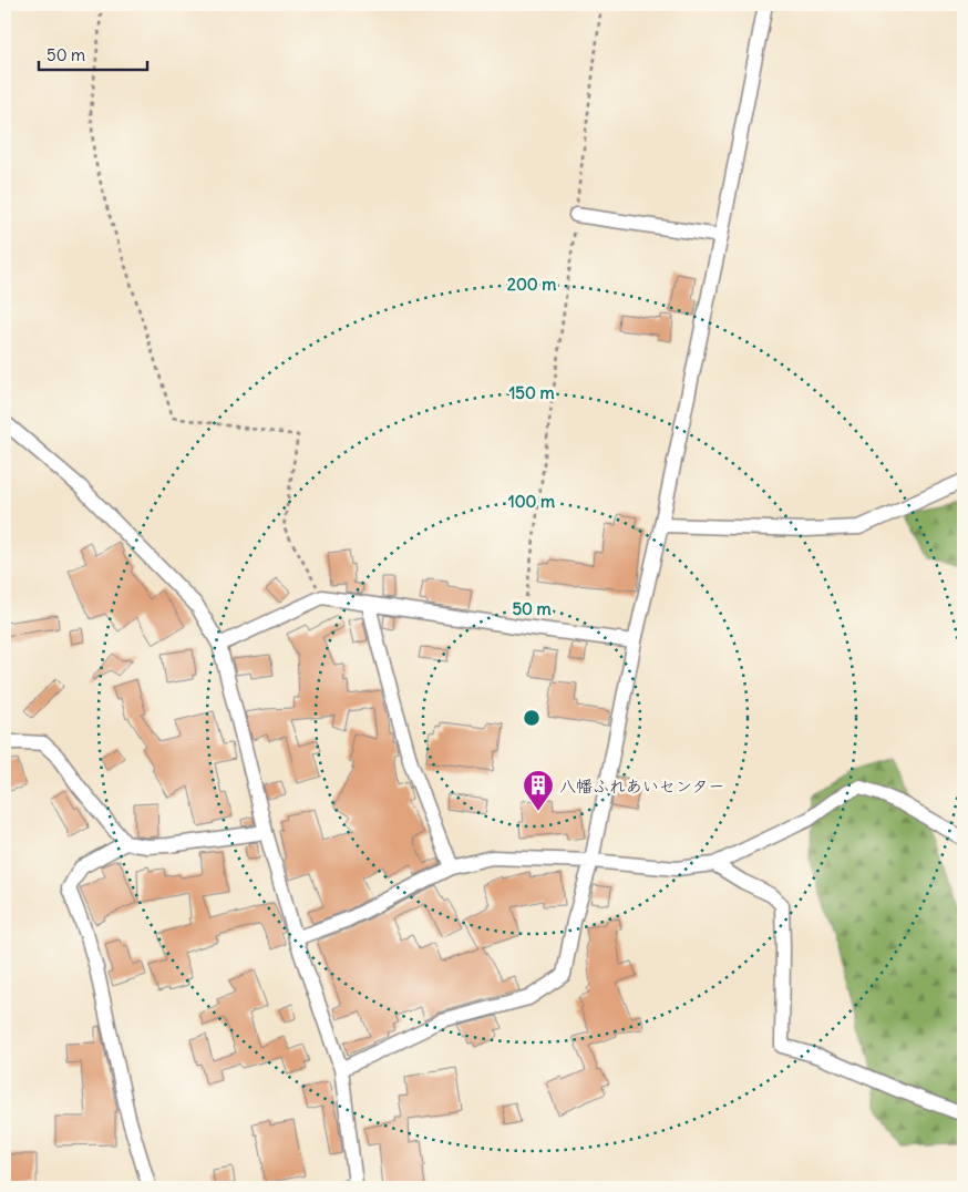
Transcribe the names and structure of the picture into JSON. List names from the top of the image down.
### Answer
{
  "places": {
    "building": ["八幡ふれあいセンター"]
  },
  "scale_bar": "50 m",
  "rings": [
    "200 m",
    "150 m",
    "100 m",
    "50 m"
  ]
}
